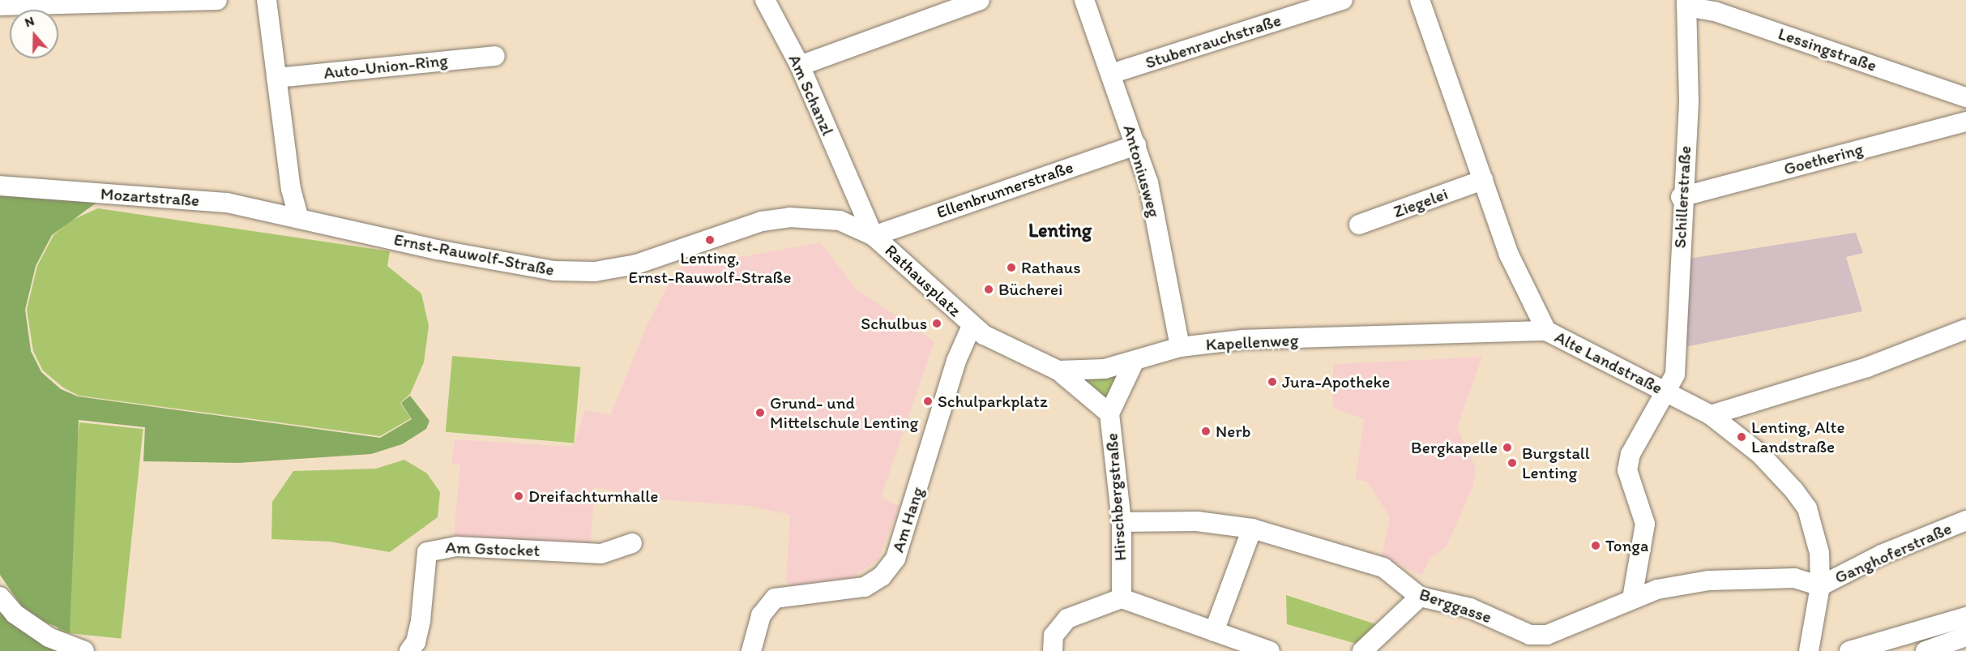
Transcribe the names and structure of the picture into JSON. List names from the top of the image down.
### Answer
{
  "streets": {
    "street": [
      "Stubenrauchstraße",
      "Lessingstraße",
      "Auto-Union-Ring",
      "Am Schanzl",
      "Goethering",
      "Antoniusweg",
      "Ellenbrunnerstraße",
      "Mozartstraße",
      "Schillerstraße",
      "Ziegelei",
      "Ernst-Rauwolf-Straße",
      "Rathausplatz",
      "Kapellenweg",
      "Alte Landstraße",
      "Hirschbergstraße",
      "Am Hang",
      "Am Gstocket",
      "Ganghoferstraße",
      "Berggasse"
    ]
  },
  "crossings": [
    ["Stubenrauchstraße", "Antoniusweg"],
    ["Lessingstraße", "Schillerstraße"],
    ["Am Schanzl", "Ellenbrunnerstraße"],
    ["Am Schanzl", "Ernst-Rauwolf-Straße"],
    ["Am Schanzl", "Rathausplatz"],
    ["Goethering", "Schillerstraße"],
    ["Antoniusweg", "Ellenbrunnerstraße"],
    ["Antoniusweg", "Kapellenweg"],
    ["Ellenbrunnerstraße", "Ernst-Rauwolf-Straße"],
    ["Ellenbrunnerstraße", "Rathausplatz"],
    ["Mozartstraße", "Ernst-Rauwolf-Straße"],
    ["Schillerstraße", "Alte Landstraße"],
    ["Ziegelei", "Alte Landstraße"],
    ["Ernst-Rauwolf-Straße", "Rathausplatz"],
    ["Rathausplatz", "Kapellenweg"],
    ["Rathausplatz", "Am Hang"],
    ["Kapellenweg", "Alte Landstraße"],
    ["Kapellenweg", "Hirschbergstraße"],
    ["Kapellenweg", "Am Hang"],
    ["Alte Landstraße", "Ganghoferstraße"],
    ["Alte Landstraße", "Berggasse"],
    ["Hirschbergstraße", "Berggasse"],
    ["Ganghoferstraße", "Berggasse"]
  ],
  "districts": ["Lenting"],
  "places": [
    "Lenting, Ernst-Rauwolf-Straße",
    "Rathaus",
    "Bücherei",
    "Schulbus",
    "Jura-Apotheke",
    "Schulparkplatz",
    "Grund- und Mittelschule Lenting",
    "Nerb",
    "Lenting, Alte Landstraße",
    "Bergkapelle",
    "Burgstall Lenting",
    "Dreifachturnhalle",
    "Tonga"
  ],
  "north": "top"
}
